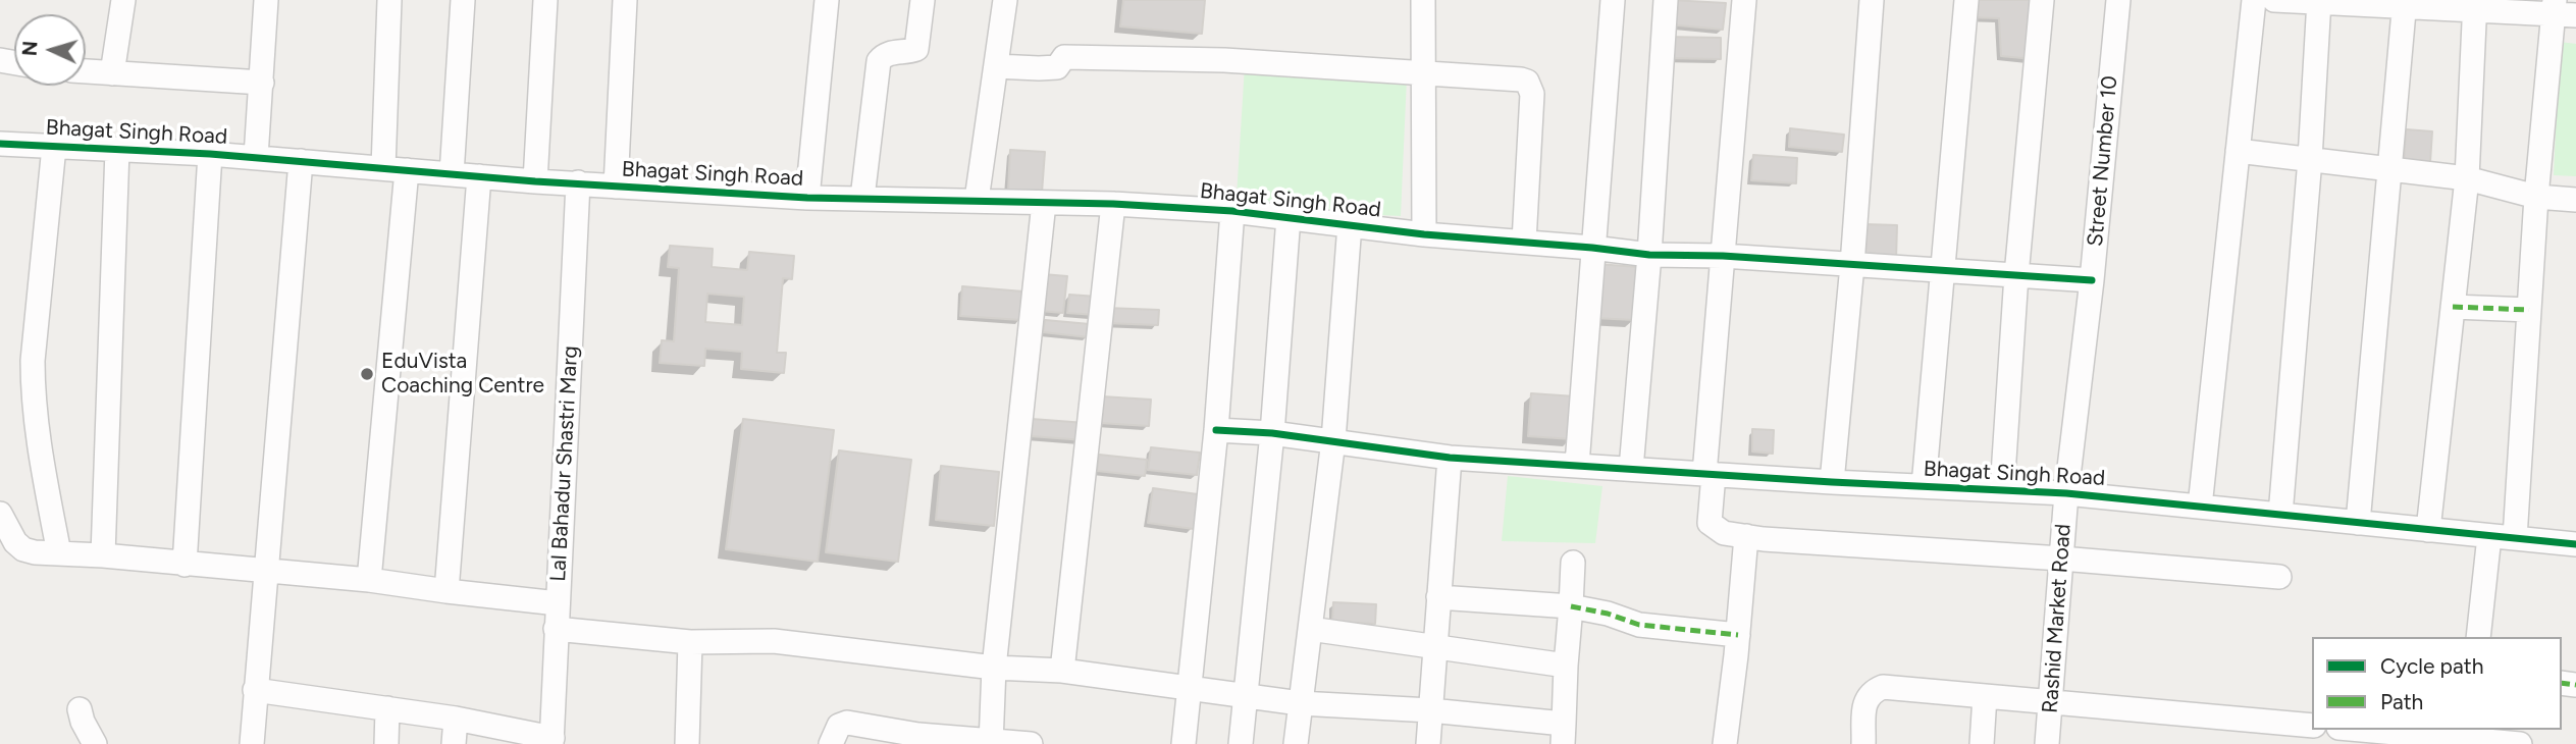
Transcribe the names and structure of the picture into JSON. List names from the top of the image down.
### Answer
{
  "streets": {
    "street": [
      "Bhagat Singh Road",
      "Street Number 10",
      "Lal Bahadur Shastri Marg",
      "Rashid Market Road"
    ]
  },
  "crossings": [
    ["Bhagat Singh Road", "Street Number 10"],
    ["Bhagat Singh Road", "Lal Bahadur Shastri Marg"],
    ["Bhagat Singh Road", "Rashid Market Road"],
    ["Street Number 10", "Rashid Market Road"]
  ],
  "places": ["EduVista Coaching Centre"],
  "legend": ["Cycle path", "Path"],
  "north": "left"
}
